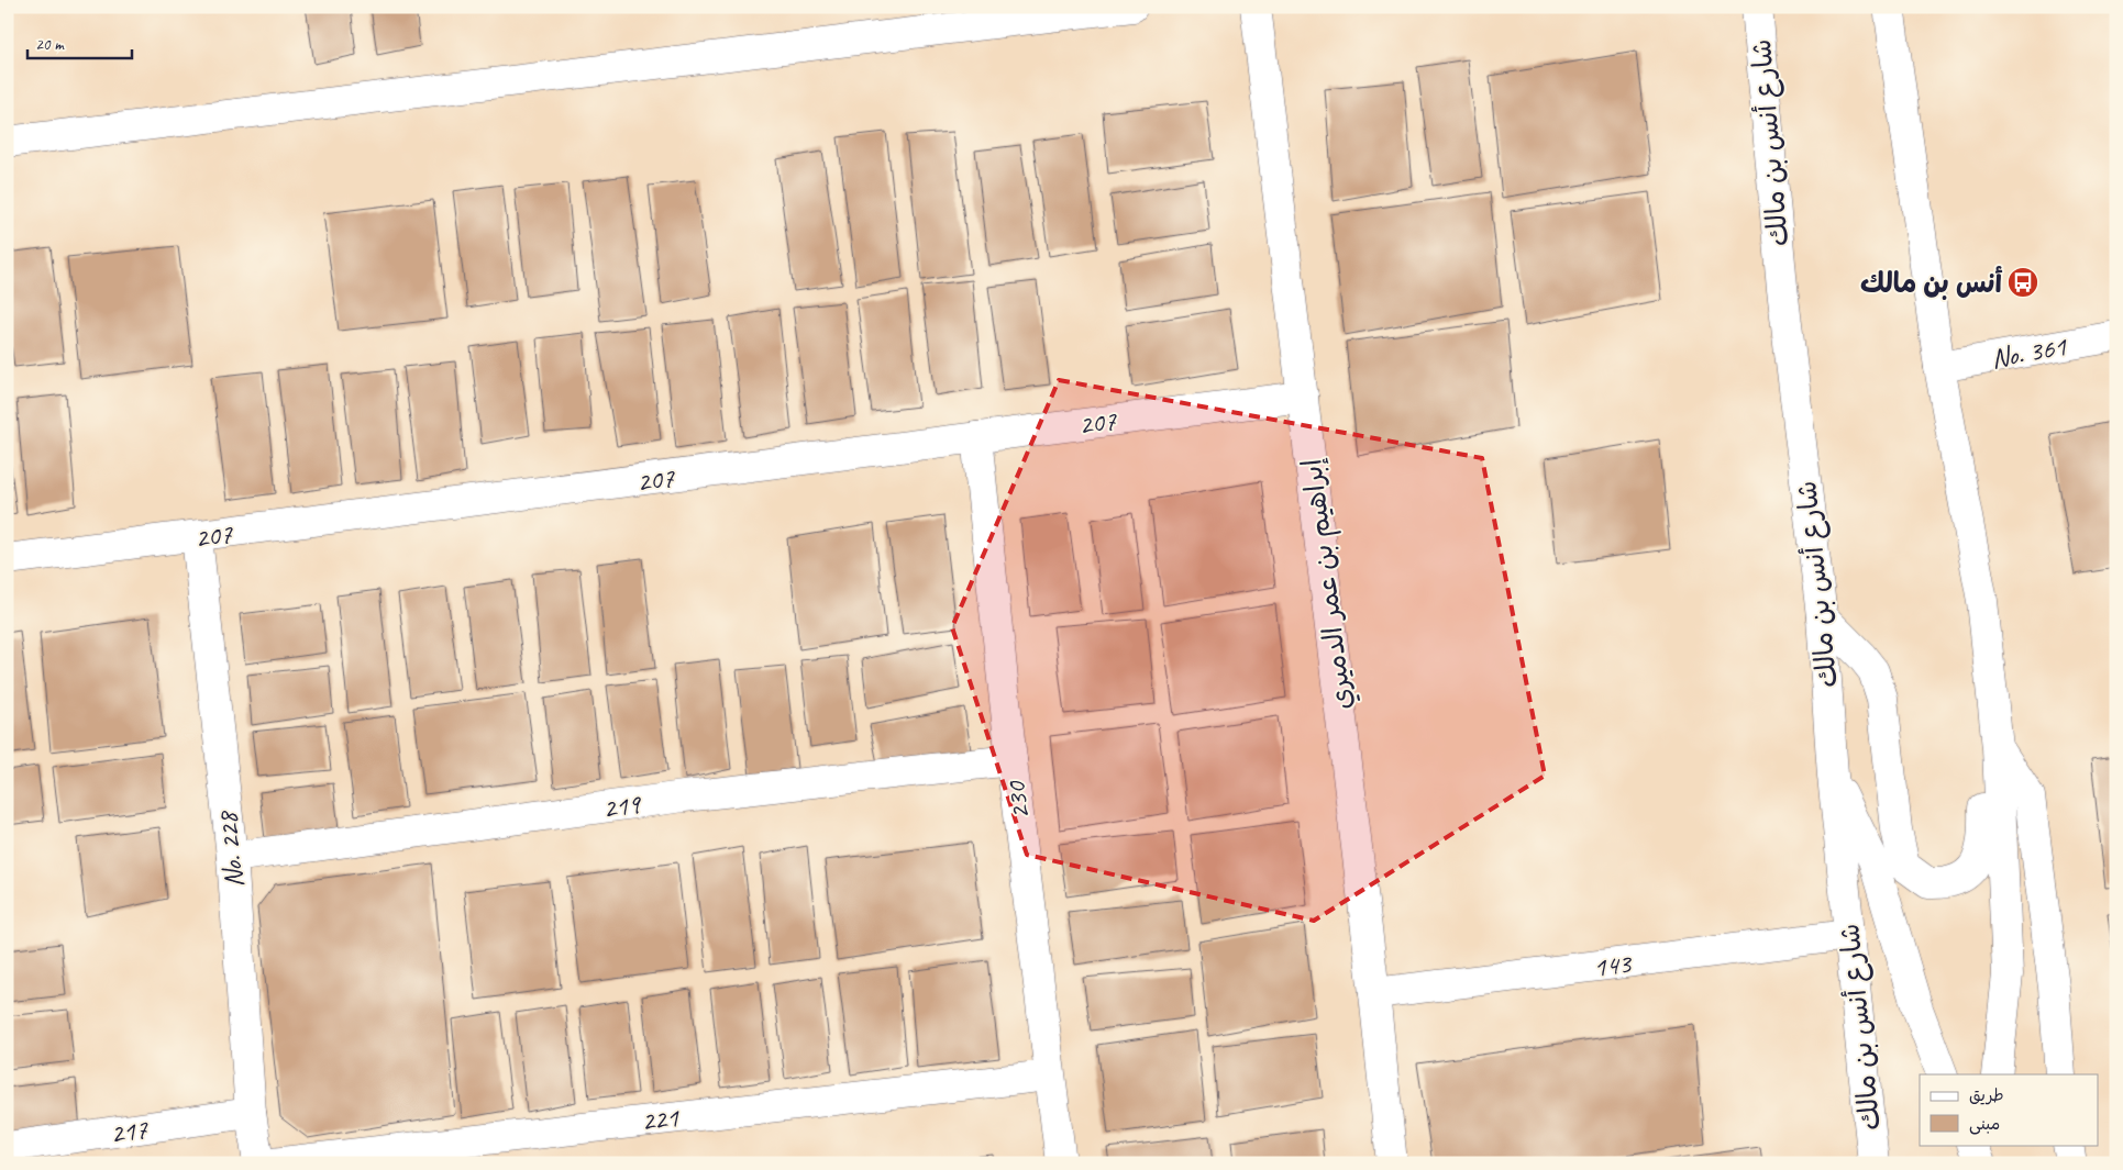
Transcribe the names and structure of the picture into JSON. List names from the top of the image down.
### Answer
{
  "streets": {
    "street": [
      "شارع أنس بن مالك",
      "No. 361",
      "207",
      "إبراهيم بن عمر الدميري",
      "230",
      "219",
      "No. 228",
      "143",
      "221",
      "217"
    ]
  },
  "crossings": [
    ["شارع أنس بن مالك", "143"],
    ["207", "إبراهيم بن عمر الدميري"],
    ["207", "230"],
    ["207", "No. 228"],
    ["إبراهيم بن عمر الدميري", "143"],
    ["230", "219"],
    ["230", "221"],
    ["219", "No. 228"],
    ["No. 228", "217"]
  ],
  "places": {
    "bus stop": ["أنس بن مالك"]
  },
  "legend": ["طريق", "مبنى"],
  "scale_bar": "20 m"
}
